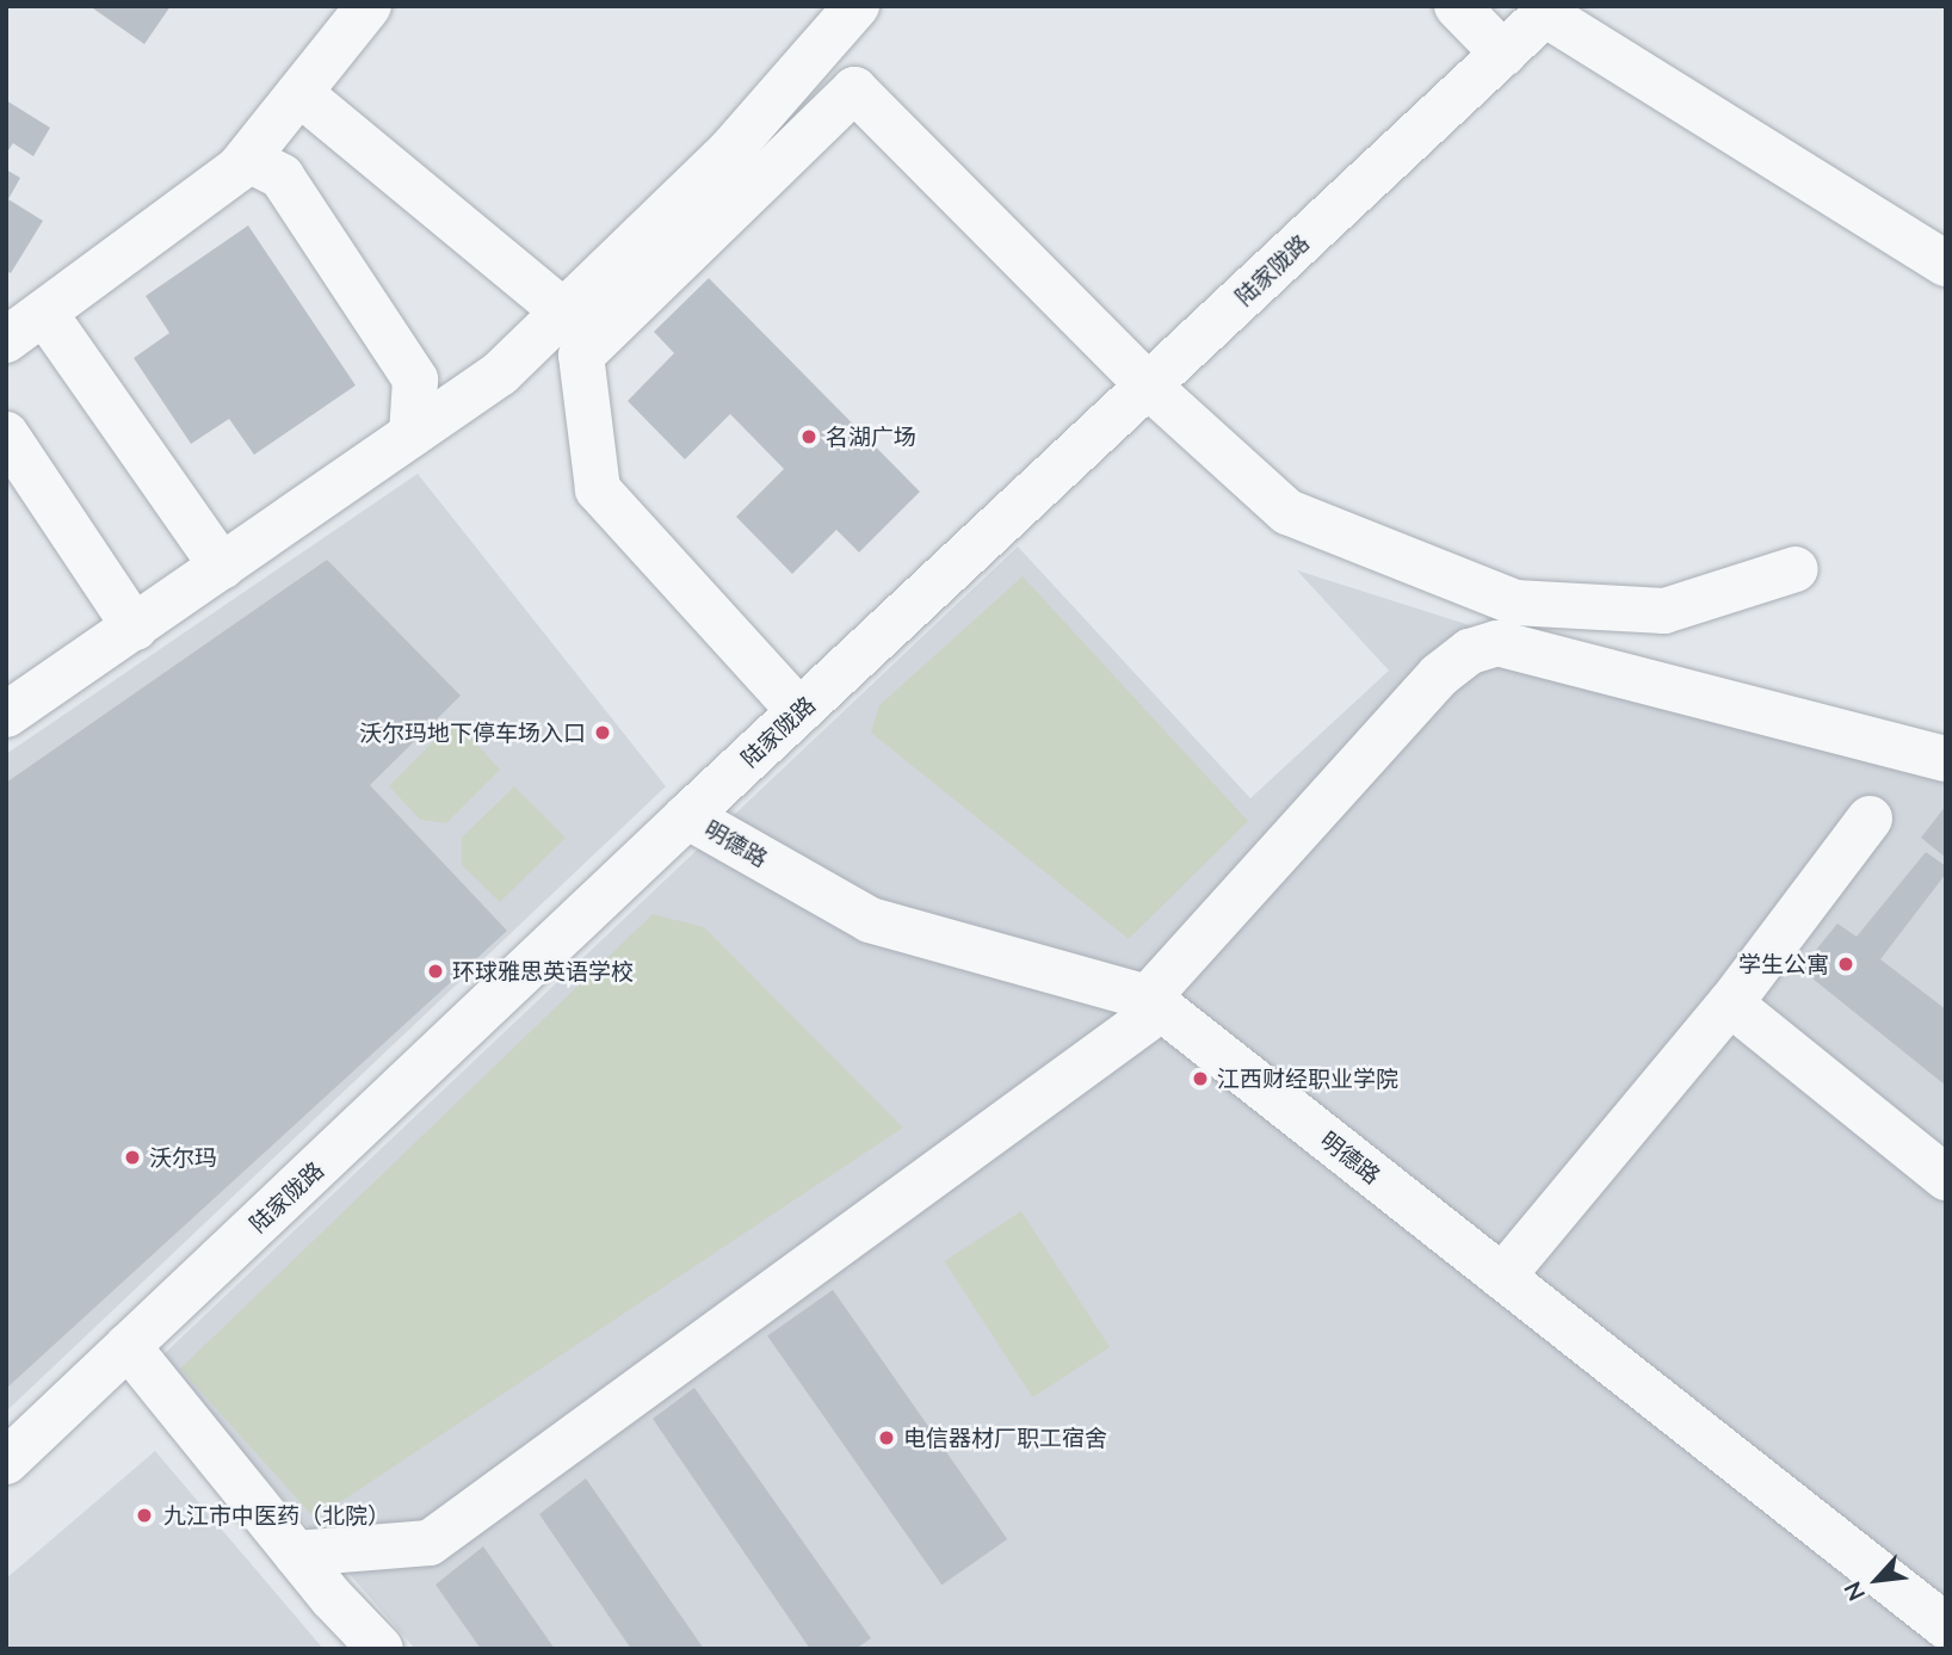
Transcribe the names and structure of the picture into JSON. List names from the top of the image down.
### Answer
{
  "streets": {
    "street": ["陆家陇路", "明德路"]
  },
  "crossings": [
    ["陆家陇路", "明德路"]
  ],
  "places": [
    "名湖广场",
    "沃尔玛地下停车场入口",
    "学生公寓",
    "环球雅思英语学校",
    "江西财经职业学院",
    "沃尔玛",
    "电信器材厂职工宿舍",
    "九江市中医药（北院）"
  ],
  "north": "bottom left"
}
